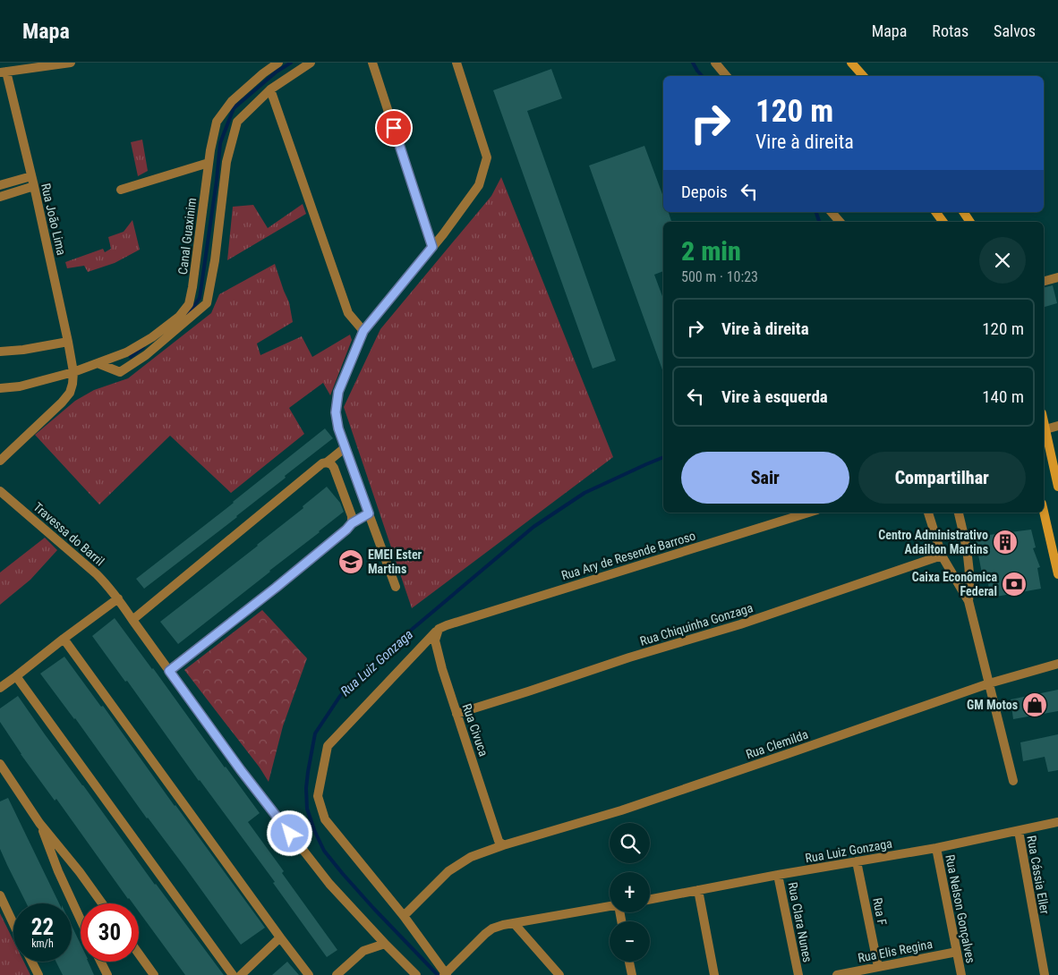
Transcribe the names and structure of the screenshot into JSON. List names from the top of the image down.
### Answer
{
  "streets": {
    "street": [
      "Rua João Lima",
      "Canal Guaxinim",
      "Travessa do Barril",
      "Rua Ary de Resende Barroso",
      "Rua Chiquinha Gonzaga",
      "Rua Civuca",
      "Rua Clemilda",
      "Rua Luiz Gonzaga",
      "Rua Cássia Eller",
      "Rua Nelson Gonçalves",
      "Rua F",
      "Rua Clara Nunes",
      "Rua Elis Regina"
    ]
  },
  "crossings": [
    ["Rua João Lima", "Canal Guaxinim"],
    ["Rua Ary de Resende Barroso", "Rua Civuca"],
    ["Rua Chiquinha Gonzaga", "Rua Civuca"],
    ["Rua Civuca", "Rua Clemilda"],
    ["Rua Luiz Gonzaga", "Rua Cássia Eller"],
    ["Rua Luiz Gonzaga", "Rua Nelson Gonçalves"],
    ["Rua Luiz Gonzaga", "Rua F"],
    ["Rua Luiz Gonzaga", "Rua Clara Nunes"],
    ["Rua Nelson Gonçalves", "Rua Elis Regina"],
    ["Rua F", "Rua Elis Regina"]
  ],
  "water": ["Rua Luiz Gonzaga"],
  "places": {
    "building": ["Centro Administrativo Adailton Martins"],
    "school or university": ["EMEI Ester Martins"],
    "bank": ["Caixa Econômica Federal"],
    "shop": ["GM Motos"]
  },
  "page": {
    "header": "Mapa",
    "nav": ["Mapa", "Rotas", "Salvos"],
    "turn": ["120 m", "Vire à direita"],
    "then": "Depois",
    "heading": ["2 min", "500 m · 10:23"],
    "list": [
      {
        "name": "Vire à direita",
        "value": "120 m"
      },
      {
        "name": "Vire à esquerda",
        "value": "140 m"
      }
    ],
    "buttons": ["Sair", "Compartilhar"],
    "map_buttons": ["+", "−"],
    "speed": "22 km/h",
    "limit": "30"
  }
}
